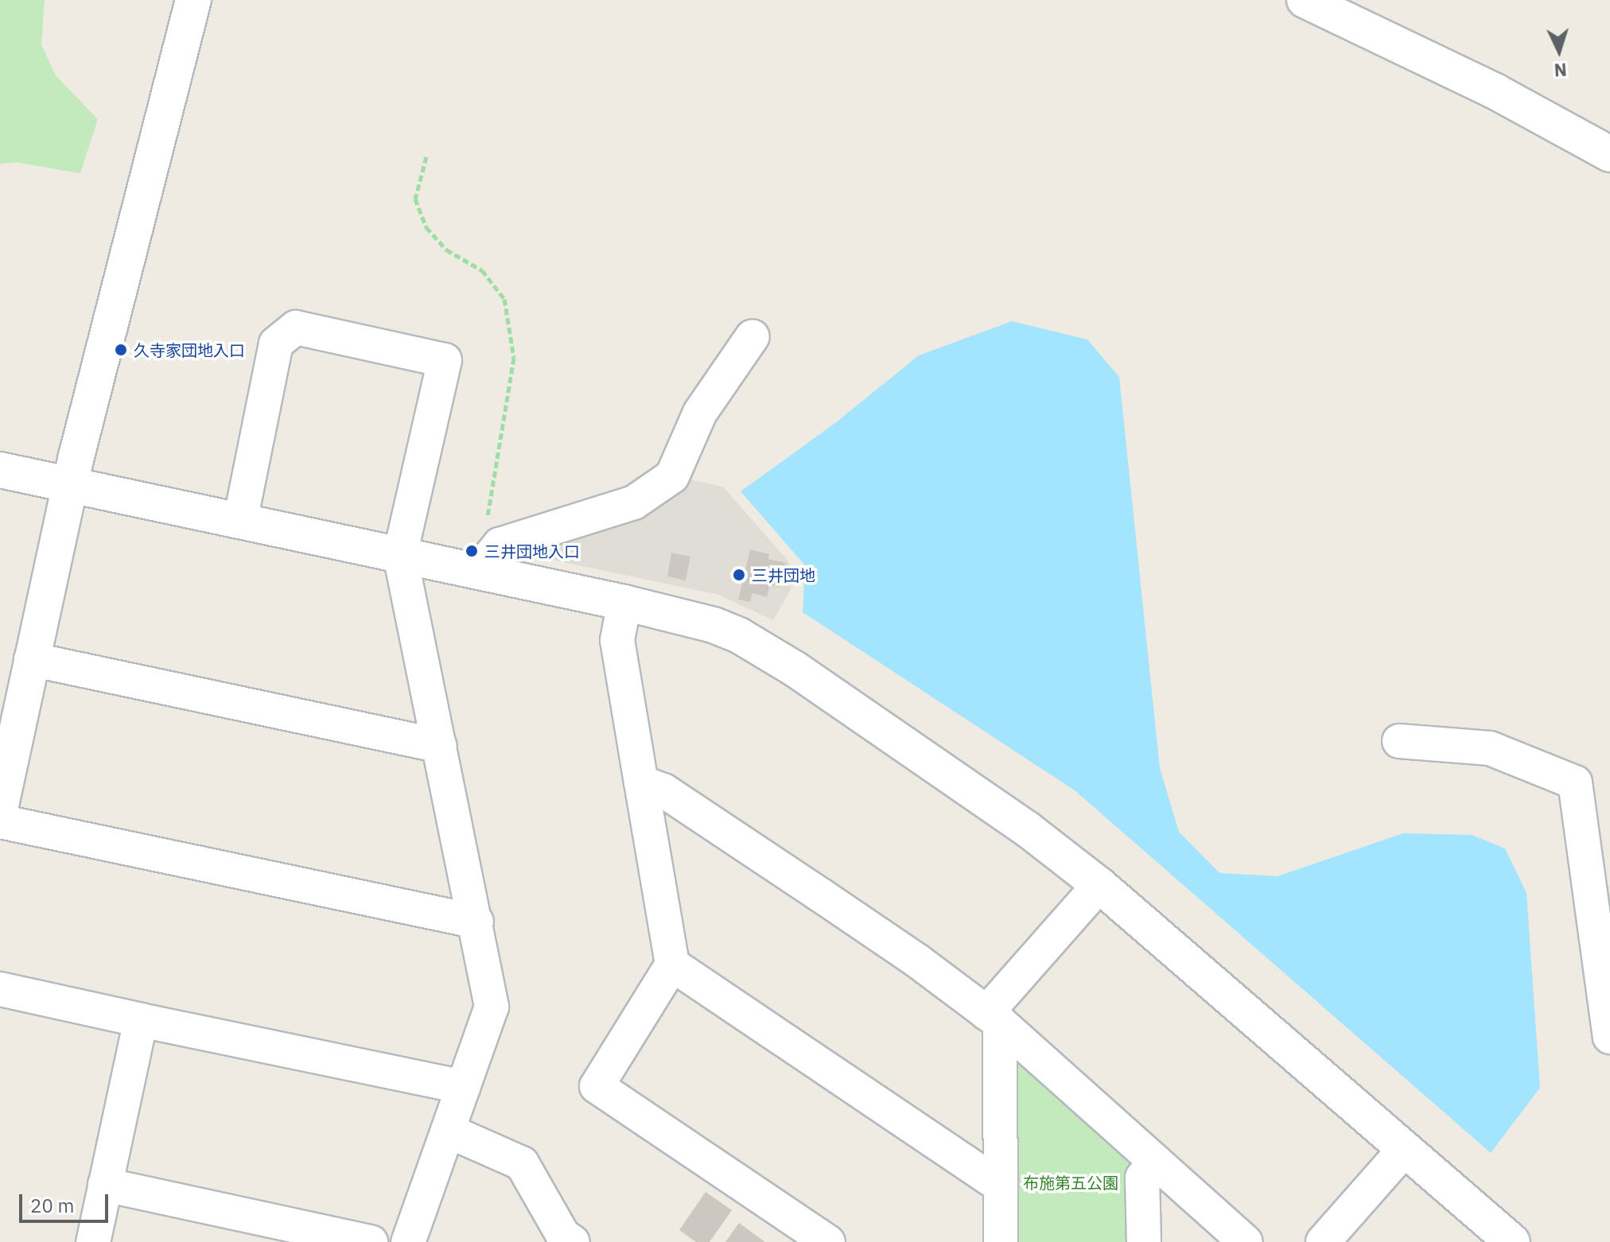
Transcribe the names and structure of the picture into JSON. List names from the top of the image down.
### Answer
{
  "parks": ["布施第五公園"],
  "places": ["久寺家団地入口", "三井団地入口", "三井団地"],
  "scale_bar": "20 m",
  "north": "bottom"
}
